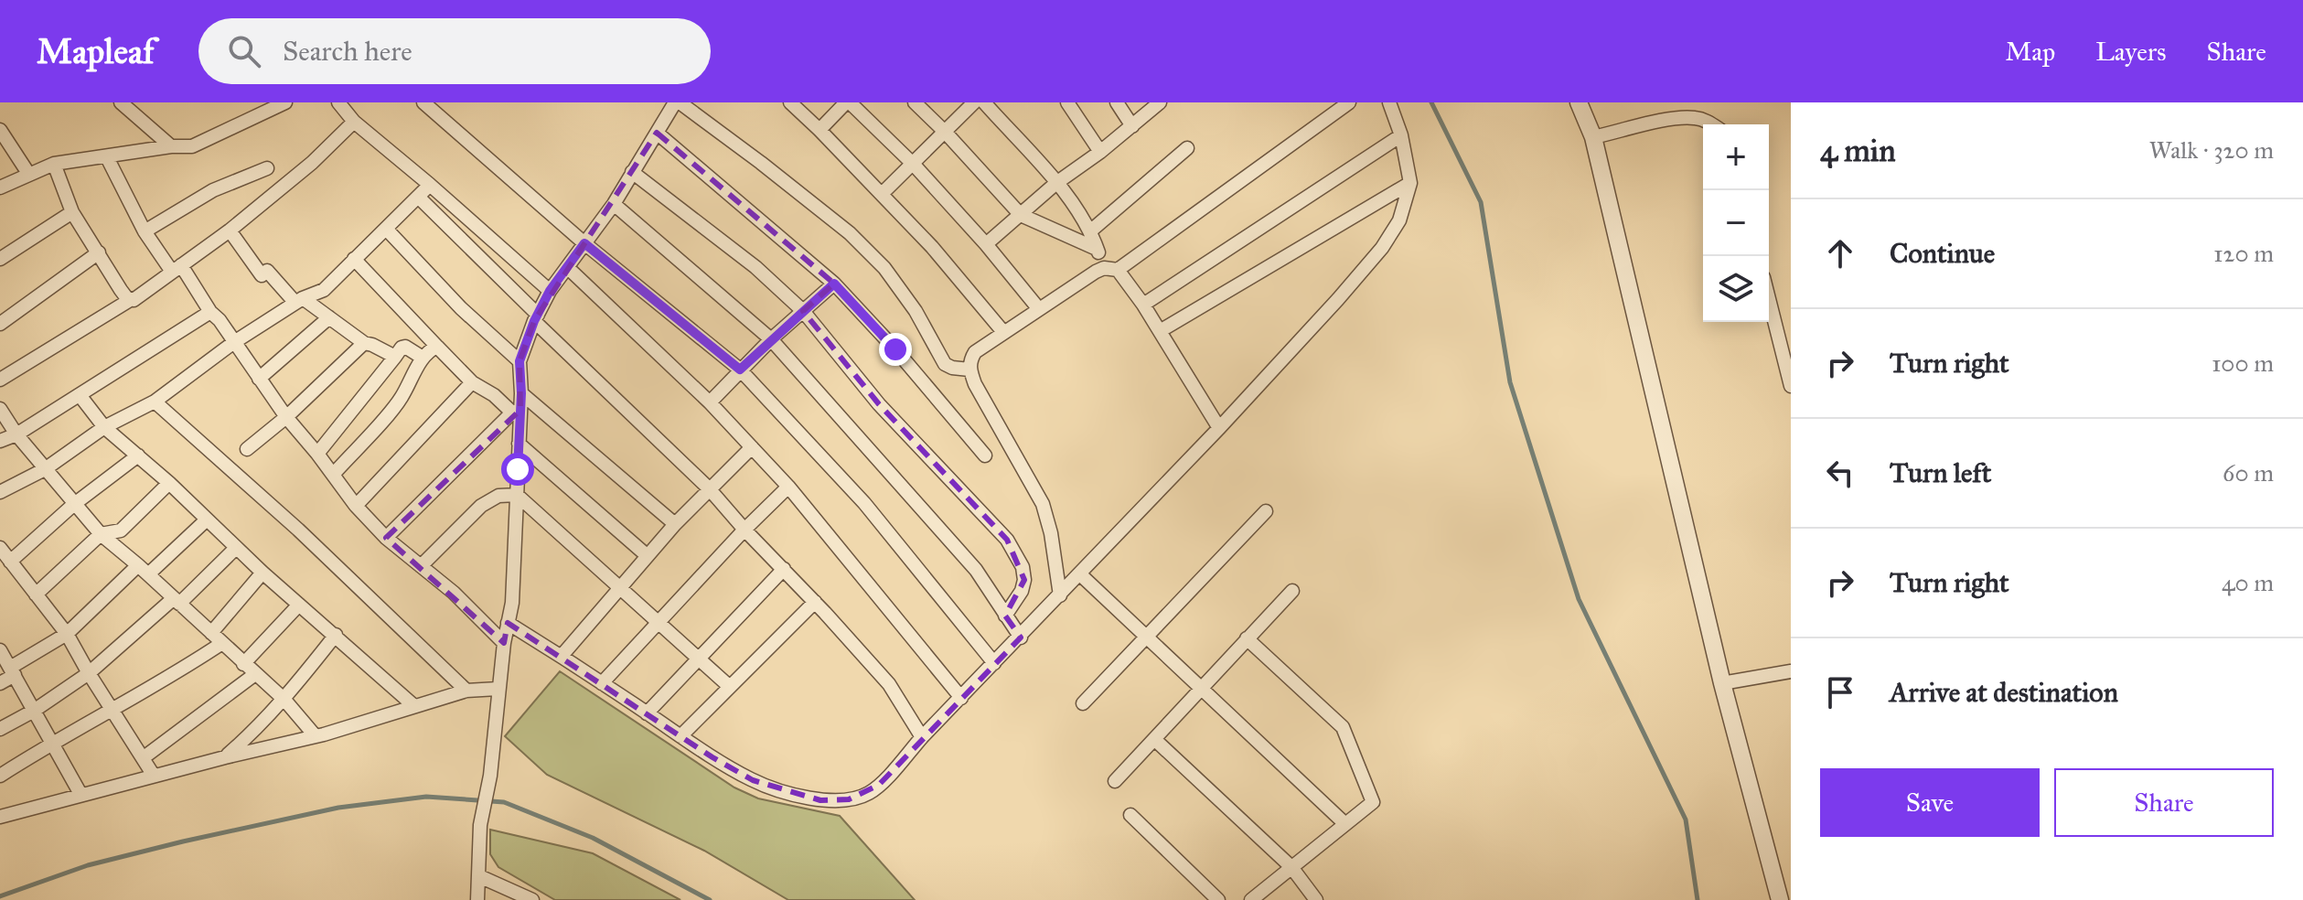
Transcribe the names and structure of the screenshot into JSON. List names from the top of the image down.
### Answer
{
  "page": {
    "header": "Mapleaf",
    "search": "Search here",
    "nav": ["Map", "Layers", "Share"],
    "heading": ["4 min", "Walk · 320 m"],
    "map_buttons": ["+", "−"],
    "list": [
      ["Continue", "120 m"],
      ["Turn right", "100 m"],
      ["Turn left", "60 m"],
      ["Turn right", "40 m"],
      "Arrive at destination"
    ],
    "buttons": ["Save", "Share"]
  }
}
